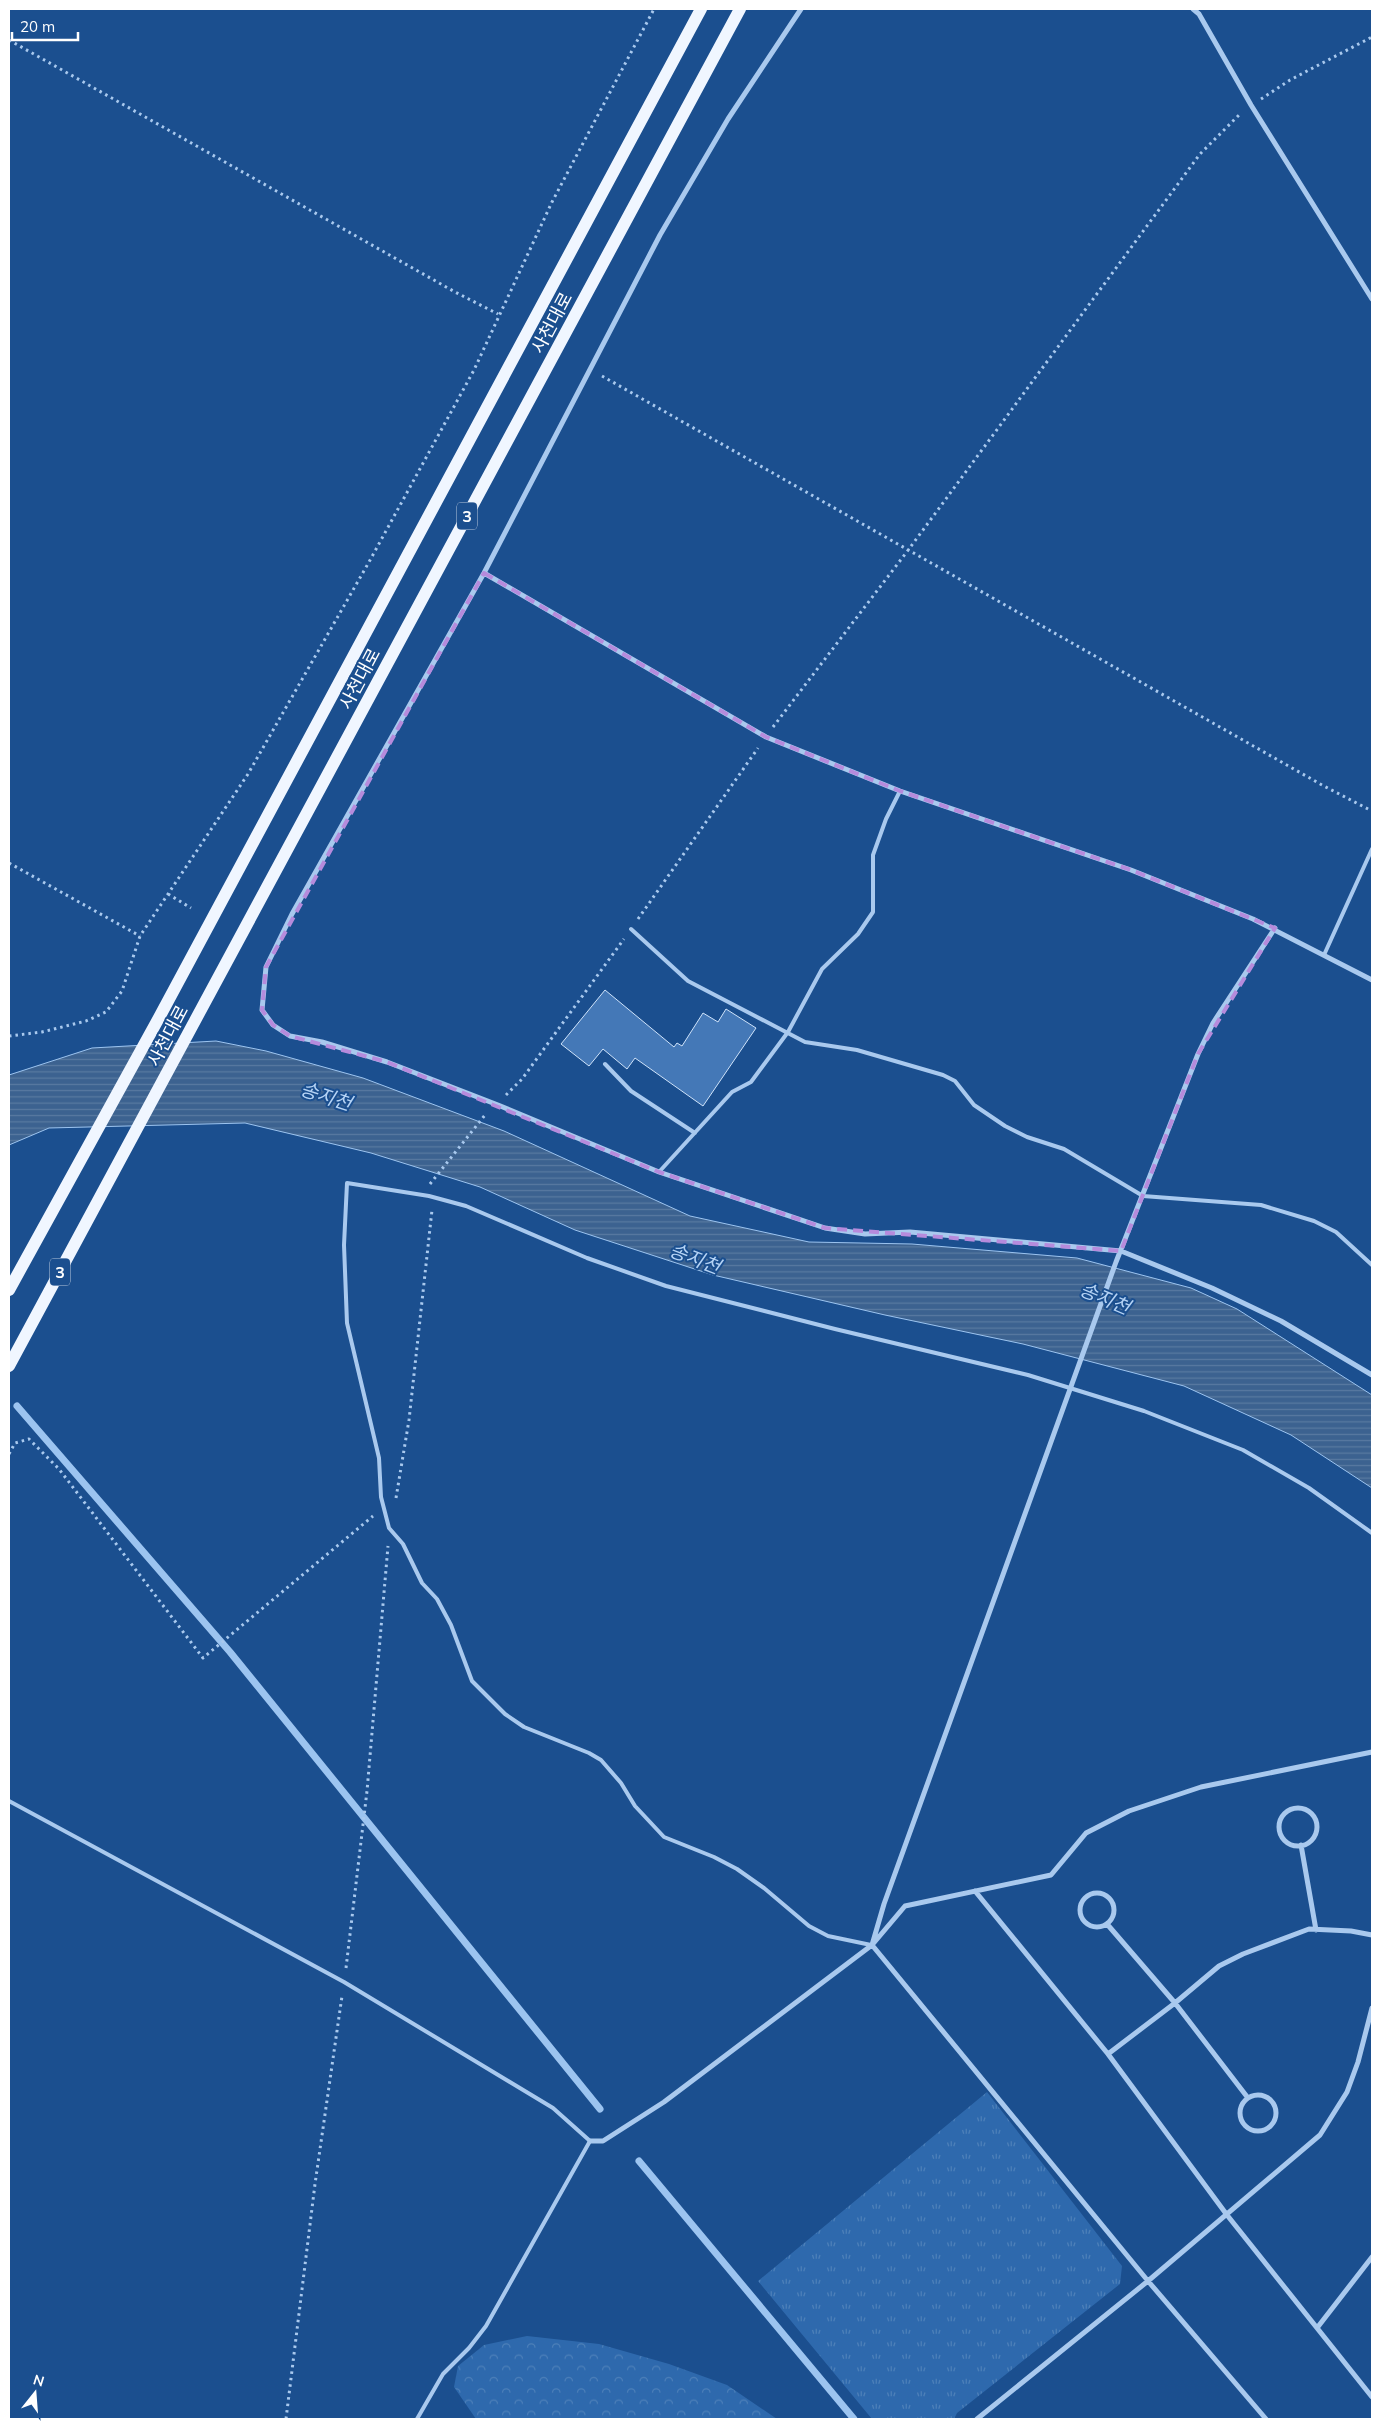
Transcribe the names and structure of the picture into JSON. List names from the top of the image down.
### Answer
{
  "streets": {
    "main road": ["사천대로", "3"]
  },
  "water": ["송지천"],
  "scale_bar": "20 m",
  "north": "top"
}
